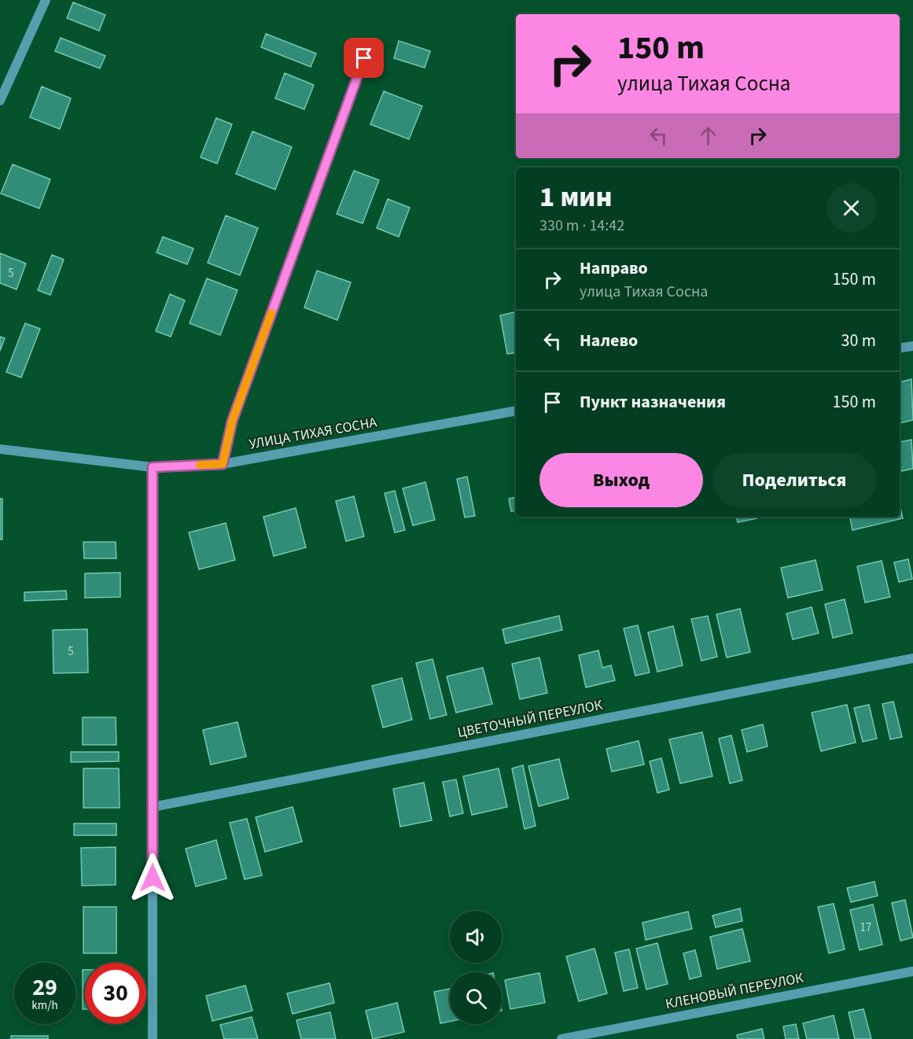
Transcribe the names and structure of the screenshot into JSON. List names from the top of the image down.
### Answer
{
  "streets": {
    "street": ["УЛИЦА ТИХАЯ СОСНА", "ЦВЕТОЧНЫЙ ПЕРЕУЛОК", "КЛЕНОВЫЙ ПЕРЕУЛОК"]
  },
  "house_numbers": ["5", "5", "17"],
  "page": {
    "turn": ["150 m", "улица Тихая Сосна"],
    "heading": ["1 мин", "330 m · 14:42"],
    "list": [
      {
        "name": "Направо",
        "note": "улица Тихая Сосна",
        "value": "150 m"
      },
      {
        "name": "Налево",
        "value": "30 m"
      },
      {
        "name": "Пункт назначения",
        "value": "150 m"
      }
    ],
    "buttons": ["Выход", "Поделиться"],
    "speed": "29 km/h",
    "limit": "30"
  }
}
